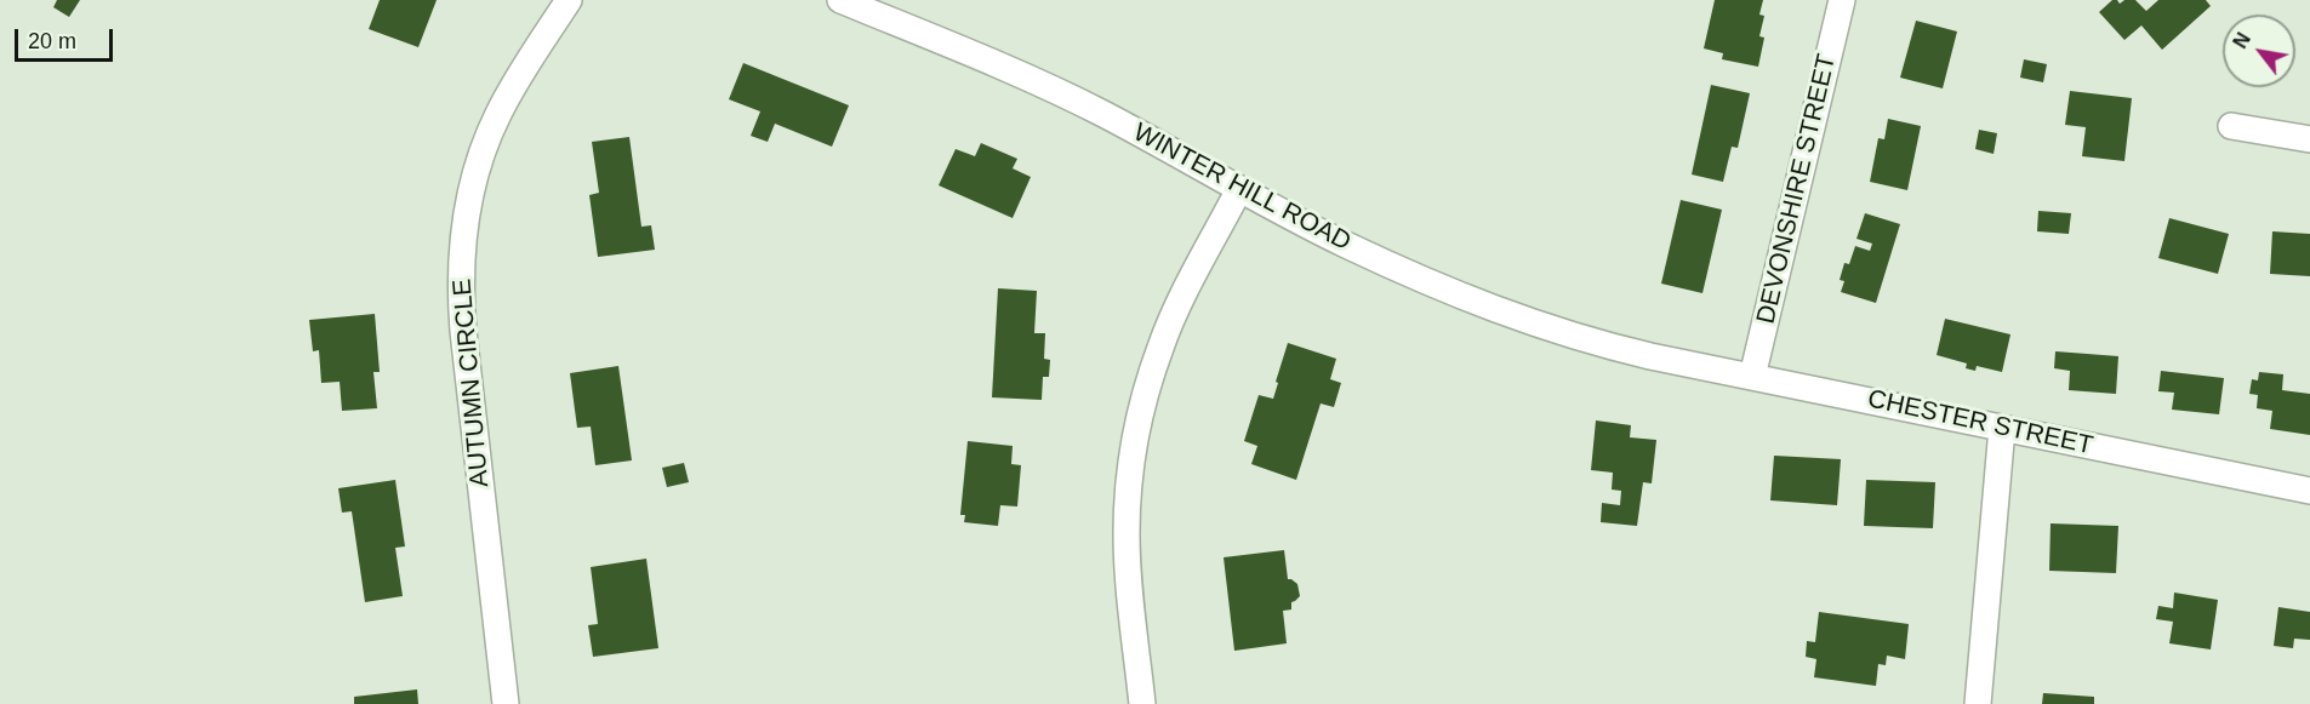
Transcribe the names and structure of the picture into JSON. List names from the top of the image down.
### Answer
{
  "streets": {
    "street": [
      "WINTER HILL ROAD",
      "DEVONSHIRE STREET",
      "AUTUMN CIRCLE",
      "CHESTER STREET"
    ]
  },
  "crossings": [
    ["WINTER HILL ROAD", "CHESTER STREET"],
    ["DEVONSHIRE STREET", "CHESTER STREET"]
  ],
  "scale_bar": "20 m",
  "north": "top left"
}
